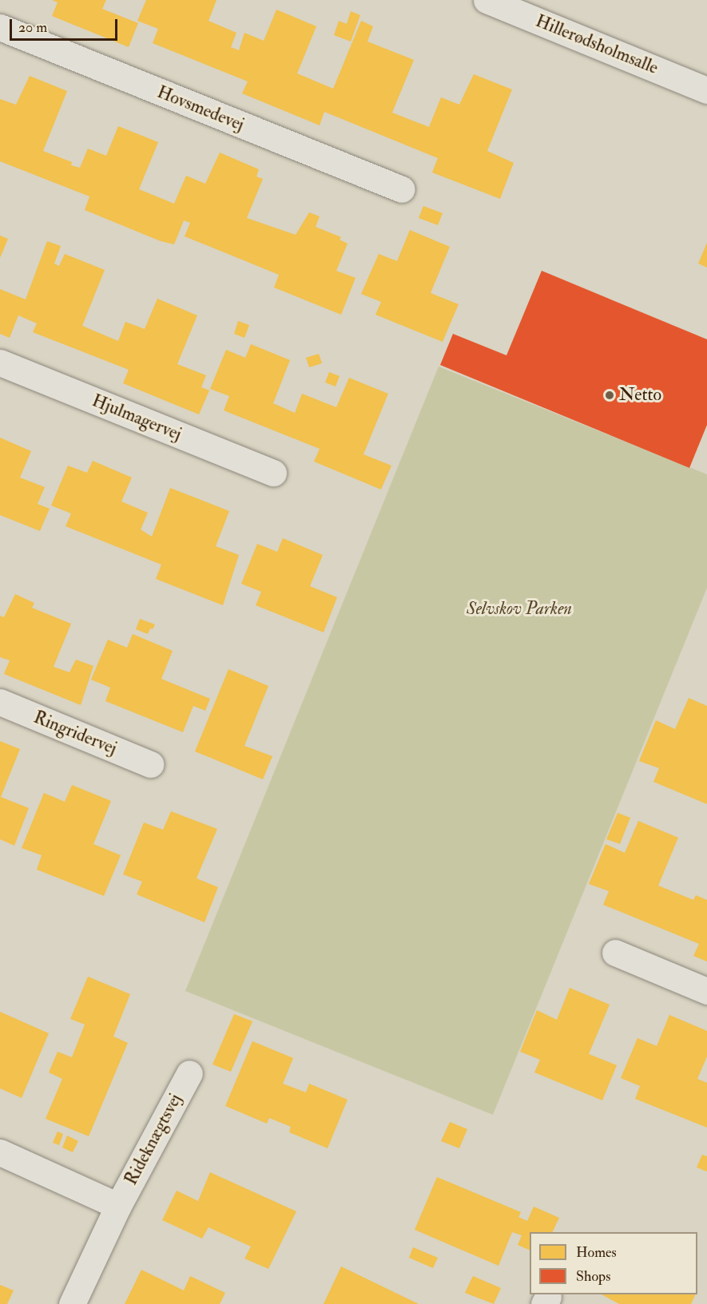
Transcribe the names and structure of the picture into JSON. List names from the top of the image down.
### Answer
{
  "streets": {
    "street": [
      "Hillerødsholmsalle",
      "Hovsmedevej",
      "Hjulmagervej",
      "Ringridervej",
      "Rideknægtsvej"
    ]
  },
  "parks": ["Selvskov Parken"],
  "places": ["Netto"],
  "legend": ["Homes", "Shops"],
  "scale_bar": "20 m"
}
